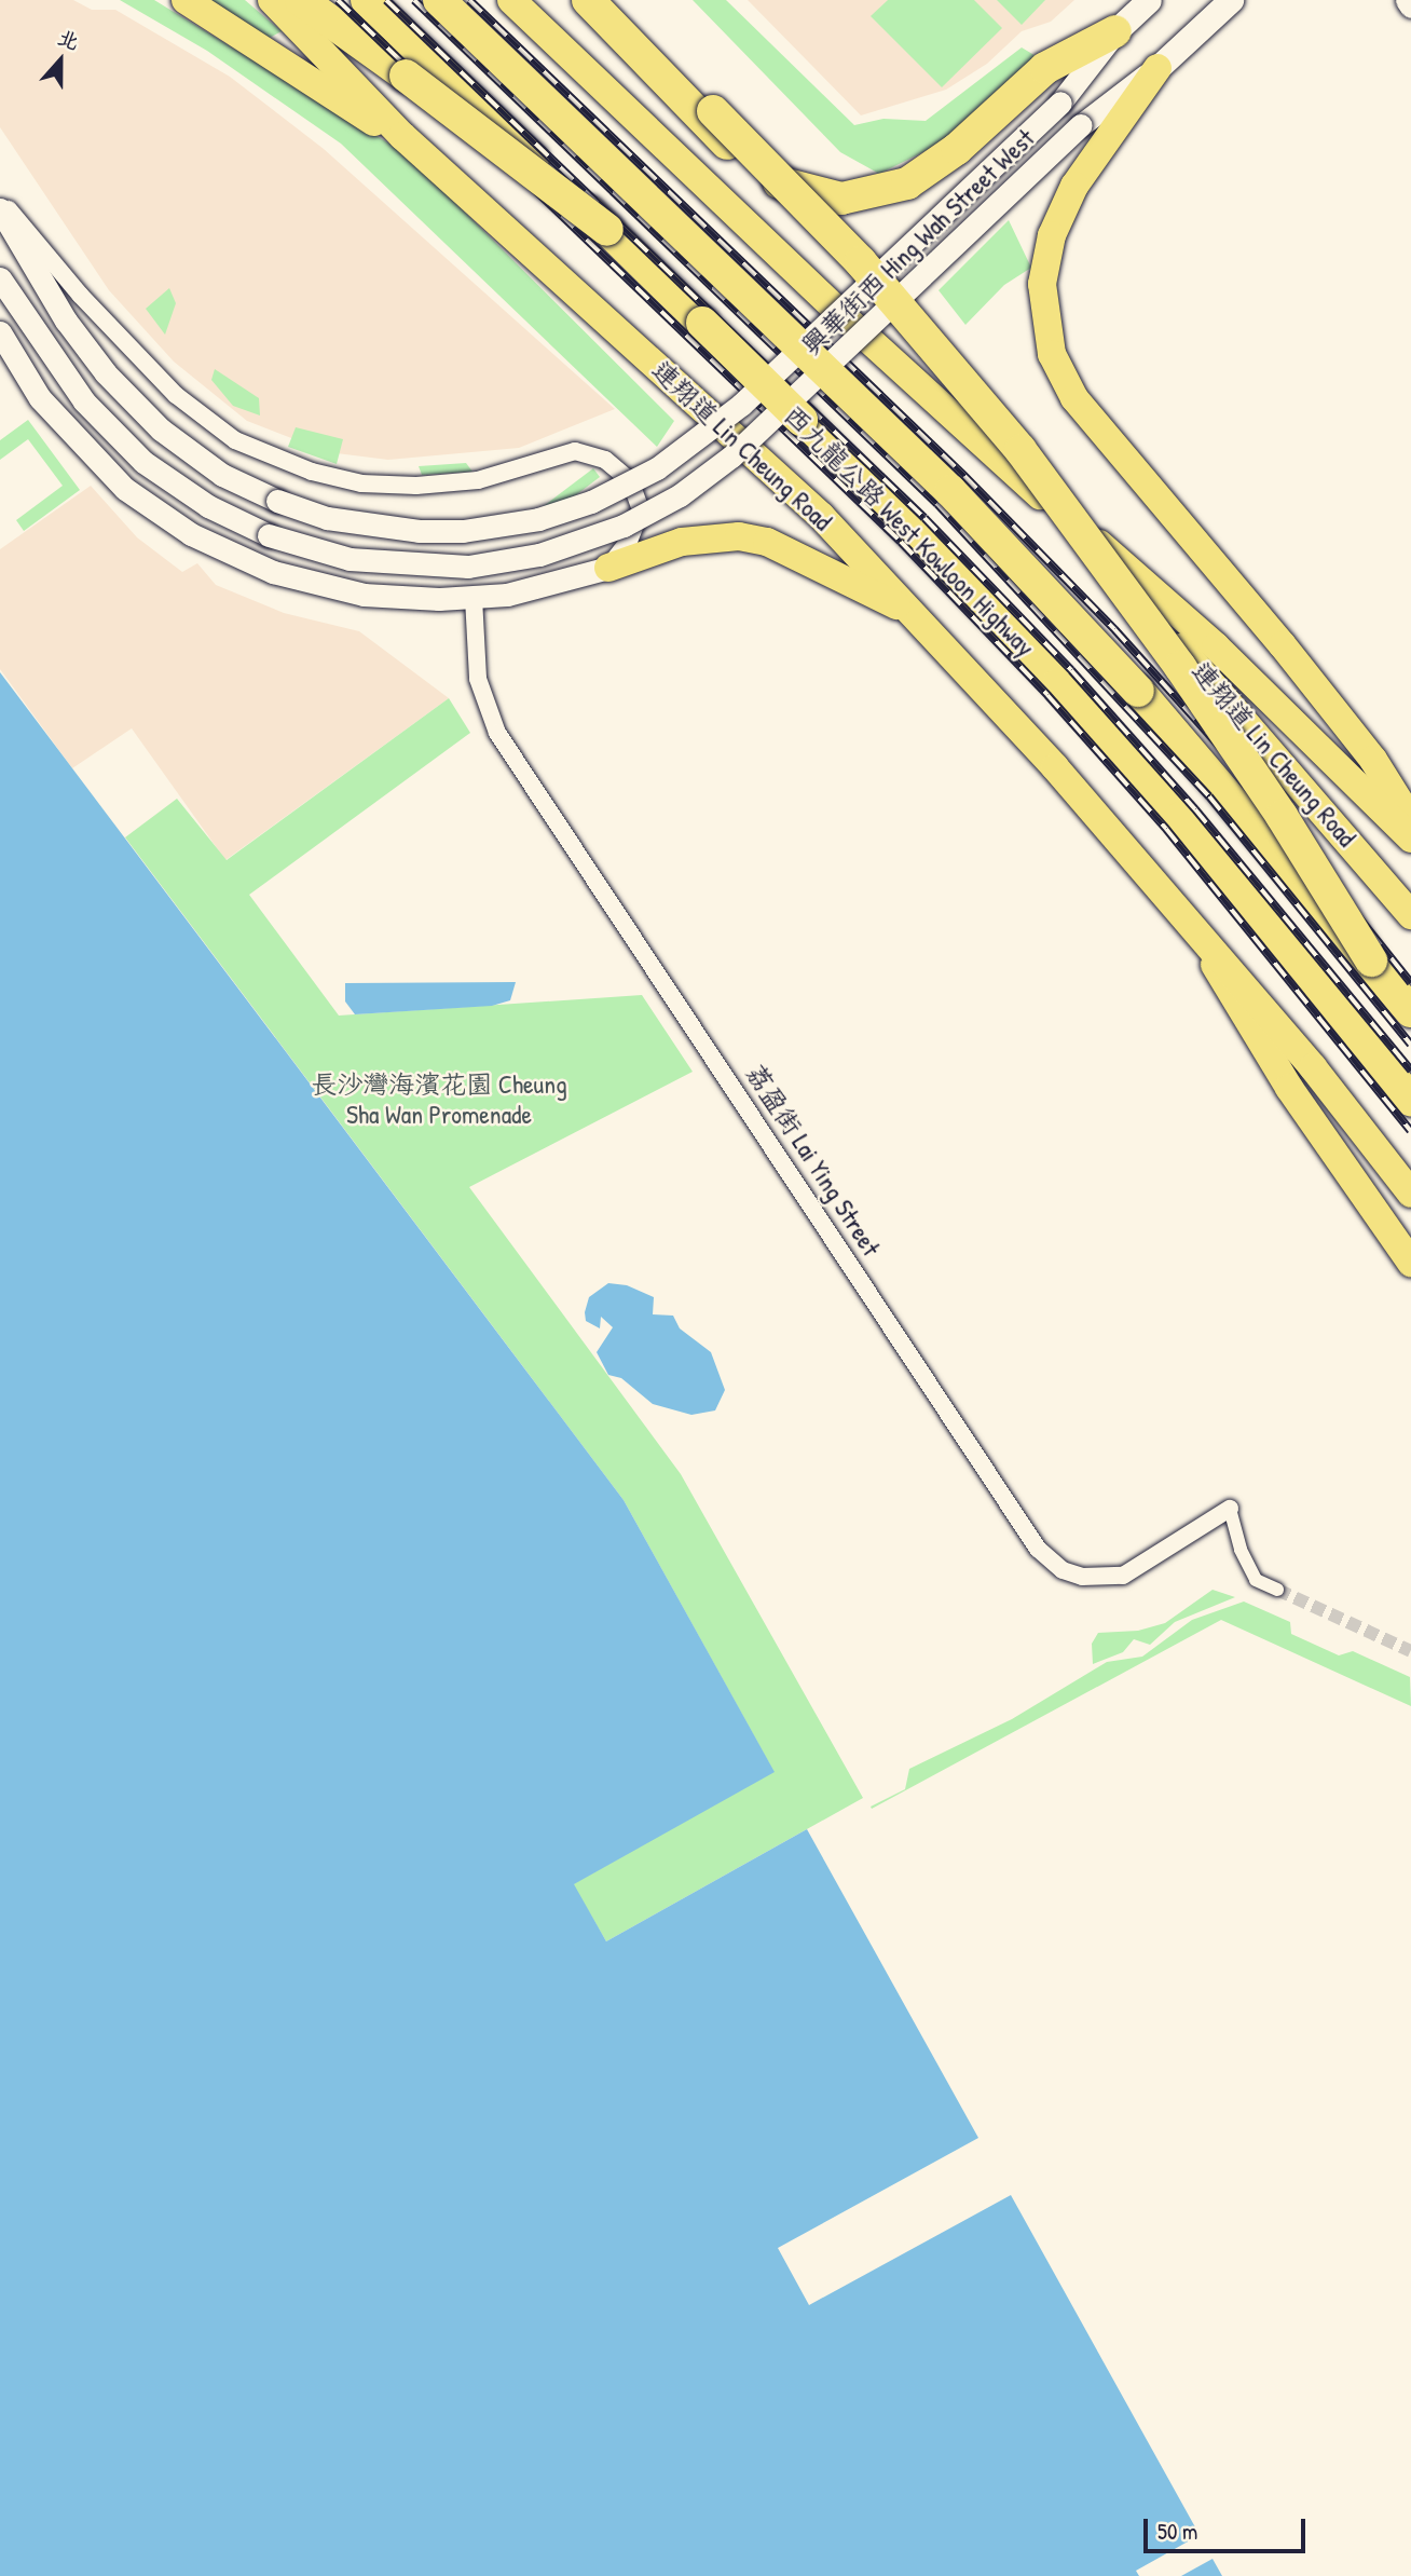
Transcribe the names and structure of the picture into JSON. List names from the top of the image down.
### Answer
{
  "streets": {
    "highway": ["西九龍公路 West Kowloon Highway"],
    "main road": ["興華街西 Hing Wah Street West", "連翔道 Lin Cheung Road"],
    "street": ["荔盈街 Lai Ying Street"]
  },
  "parks": ["長沙灣海濱花園 Cheung Sha Wan Promenade"],
  "scale_bar": "50 m",
  "north": "top"
}
